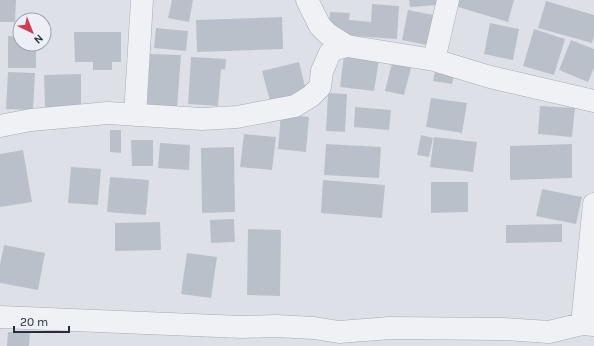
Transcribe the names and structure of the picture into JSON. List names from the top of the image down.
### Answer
{
  "scale_bar": "20 m",
  "north": "bottom right"
}
